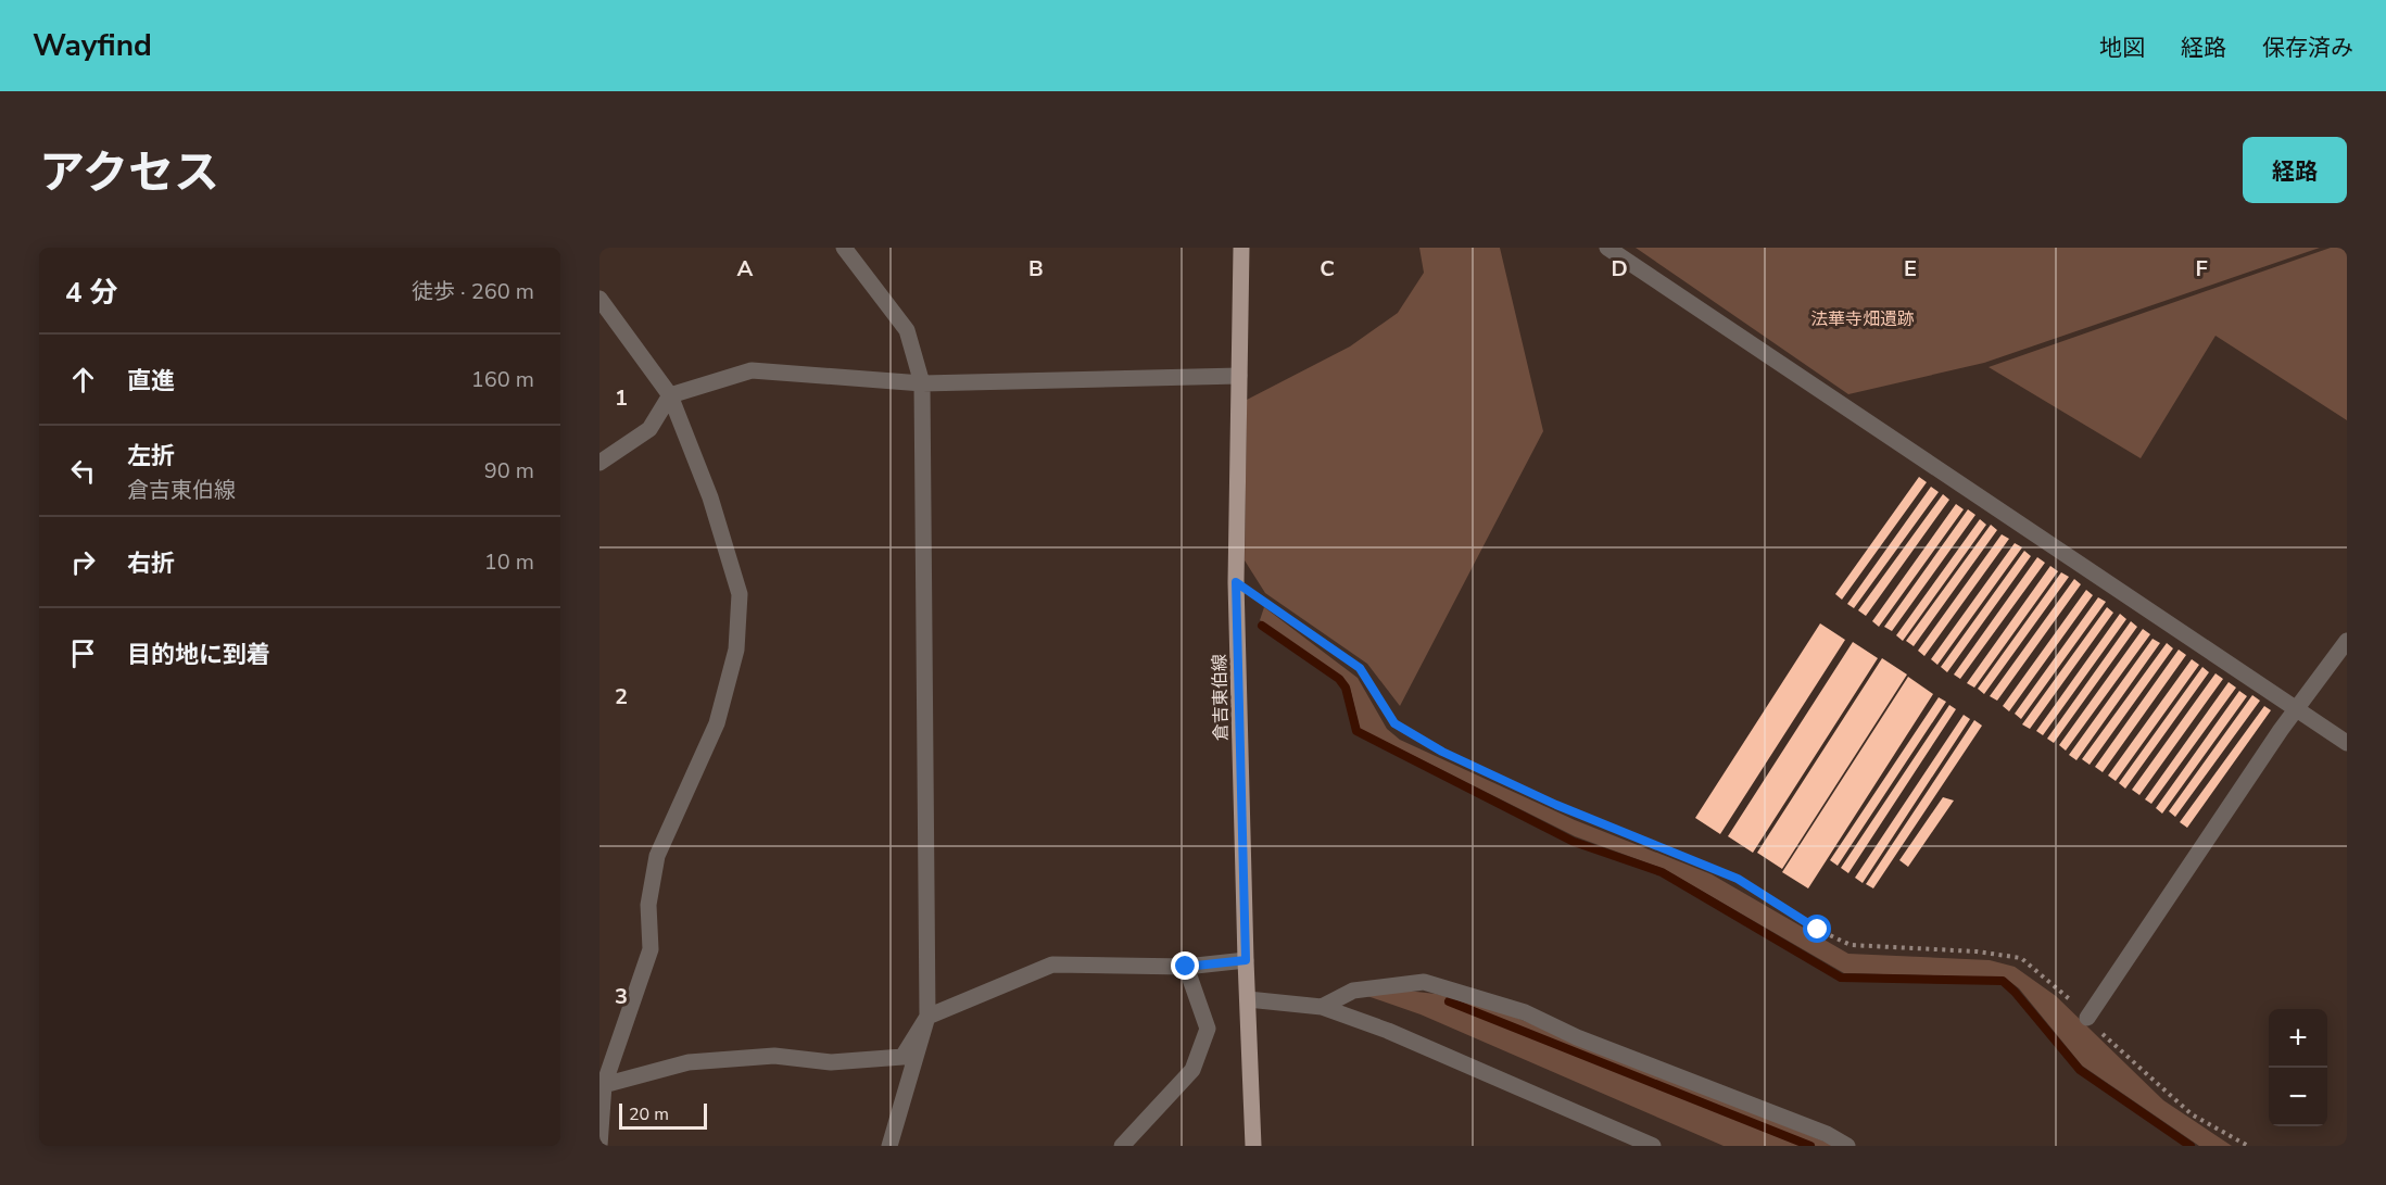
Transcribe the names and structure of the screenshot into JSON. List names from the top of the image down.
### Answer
{
  "streets": {
    "main road": ["倉吉東伯線"]
  },
  "parks": ["法華寺畑遺跡"],
  "scale_bar": "20 m",
  "page": {
    "header": "Wayfind",
    "nav": ["地図", "経路", "保存済み"],
    "title": "アクセス",
    "buttons": "経路",
    "heading": ["4 分", "徒歩 · 260 m"],
    "list": [
      ["直進", "160 m"],
      ["左折", "倉吉東伯線", "90 m"],
      ["右折", "10 m"],
      "目的地に到着"
    ],
    "map_buttons": ["+", "−"],
    "scale": "20 m"
  },
  "grid": {
    "columns": [
      "A",
      "B",
      "C",
      "D",
      "E",
      "F"
    ],
    "rows": ["1", "2", "3"]
  }
}
